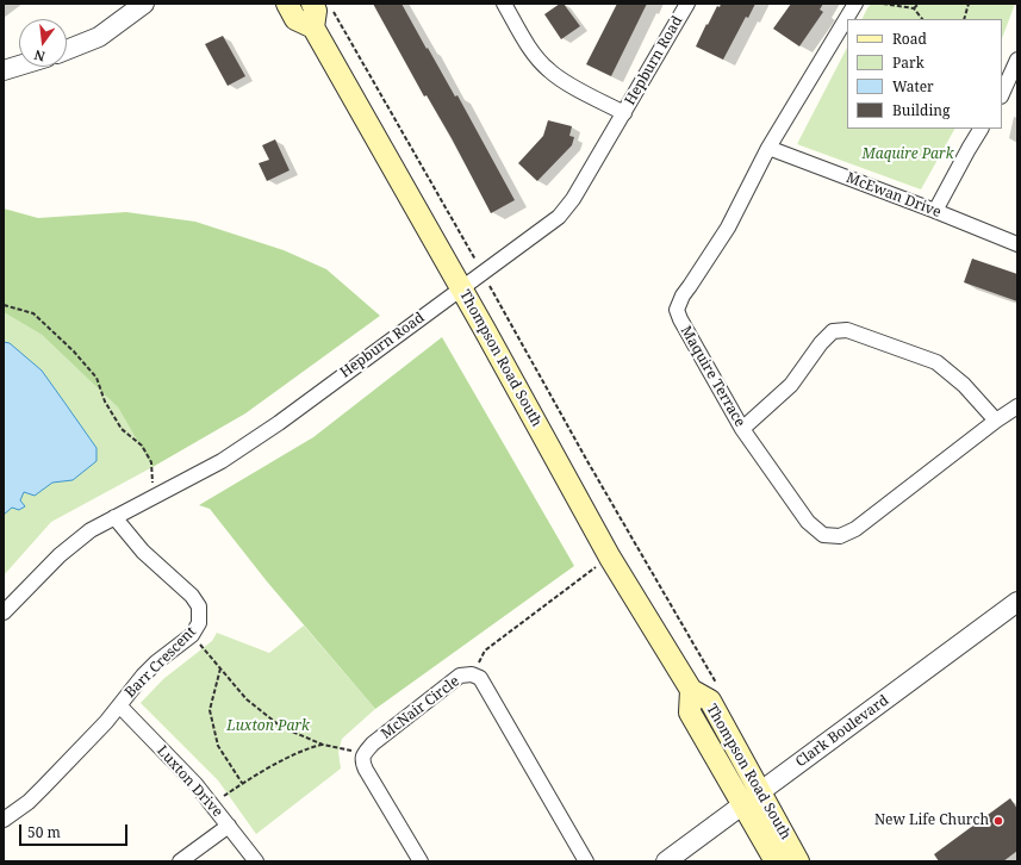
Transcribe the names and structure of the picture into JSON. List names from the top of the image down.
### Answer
{
  "streets": {
    "main road": ["Thompson Road South"],
    "street": [
      "Hepburn Road",
      "McEwan Drive",
      "Maquire Terrace",
      "Barr Crescent",
      "McNair Circle",
      "Clark Boulevard",
      "Luxton Drive"
    ]
  },
  "crossings": [
    ["Hepburn Road", "Thompson Road South"],
    ["Hepburn Road", "Barr Crescent"],
    ["McEwan Drive", "Maquire Terrace"],
    ["Thompson Road South", "Clark Boulevard"],
    ["Barr Crescent", "Luxton Drive"]
  ],
  "parks": ["Maquire Park", "Luxton Park"],
  "places": ["New Life Church"],
  "legend": [
    "Road",
    "Park",
    "Water",
    "Building"
  ],
  "scale_bar": "50 m",
  "north": "bottom"
}
